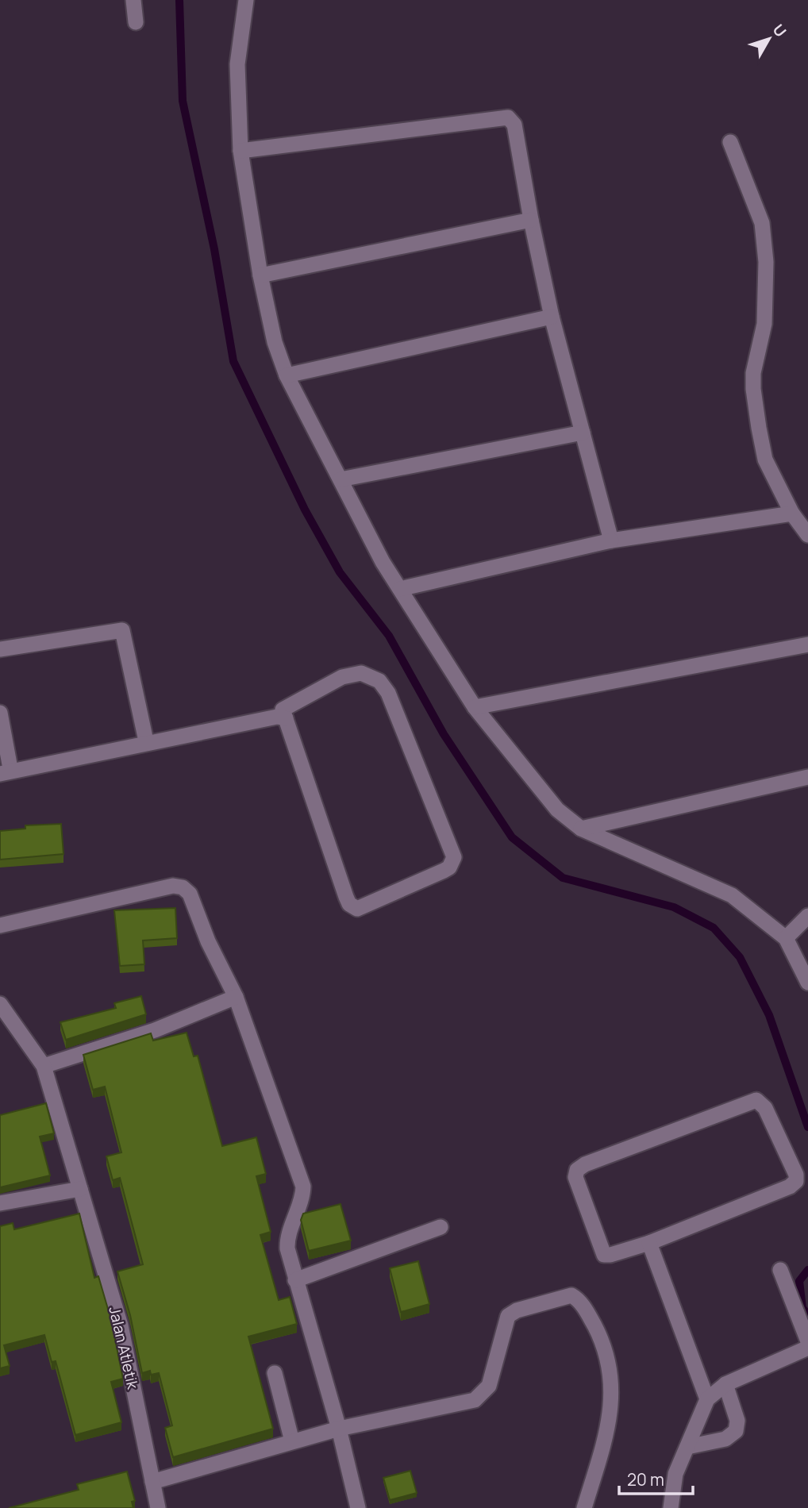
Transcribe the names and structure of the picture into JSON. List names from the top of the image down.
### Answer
{
  "streets": {
    "street": ["Jalan Atletik"]
  },
  "scale_bar": "20 m",
  "north": "top right"
}
